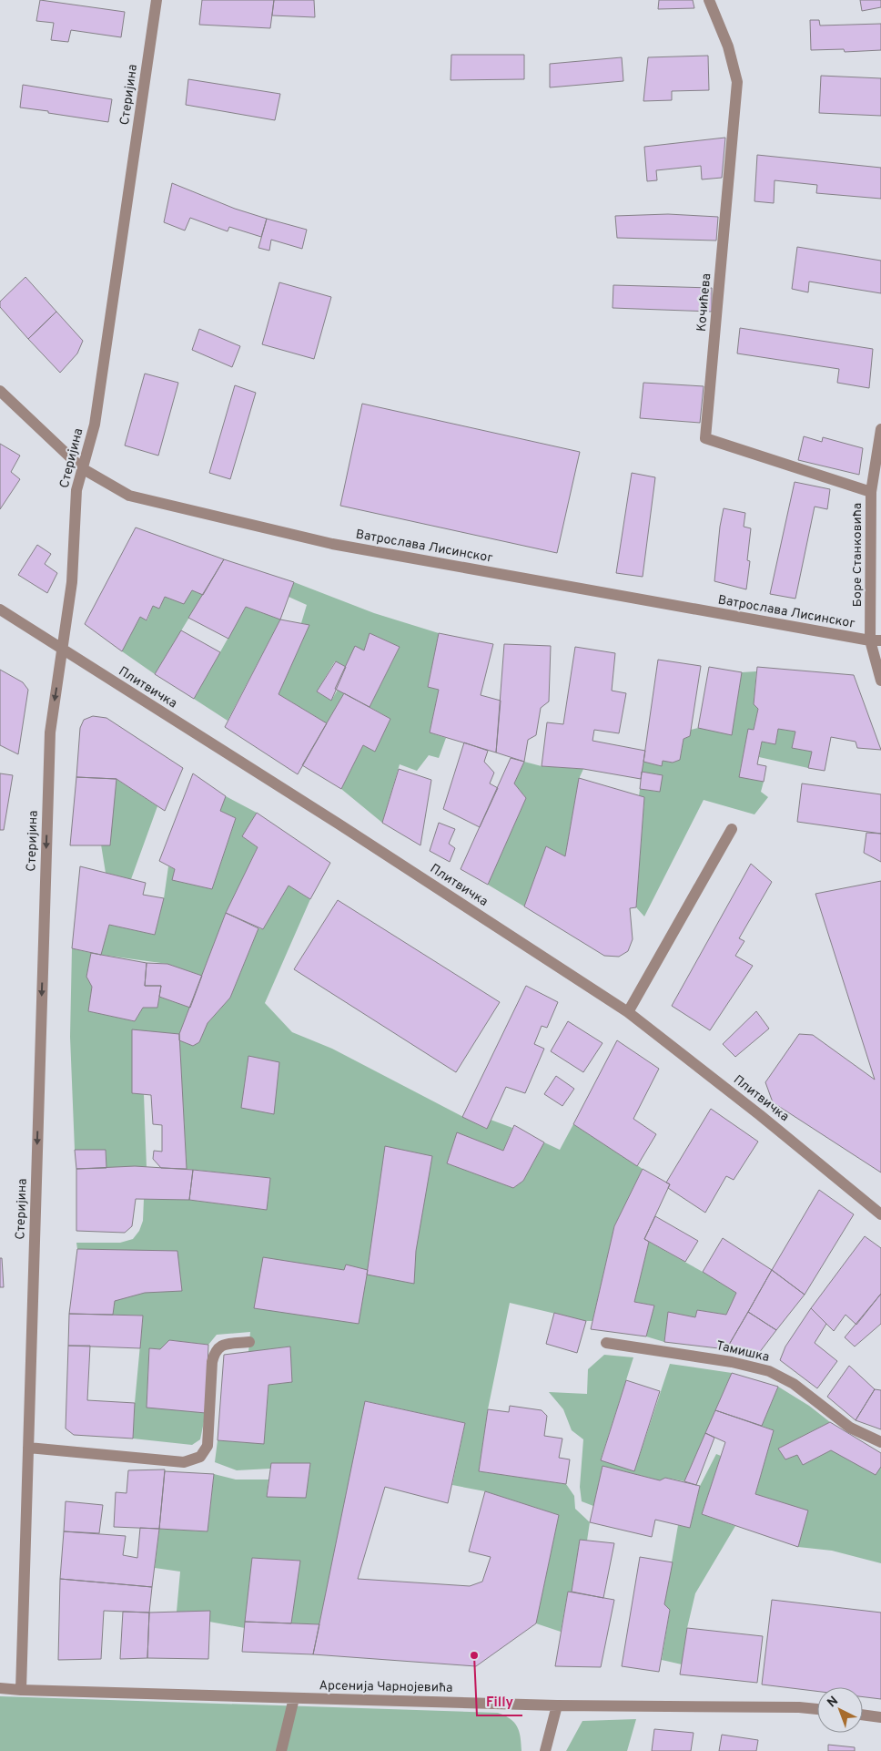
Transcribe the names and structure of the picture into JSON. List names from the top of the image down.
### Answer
{
  "streets": {
    "street": [
      "Стеријина",
      "Кочићева",
      "Ватрослава Лисинског",
      "Боре Станковића",
      "Плитвичка",
      "Тамишка",
      "Арсенија Чарнојевића"
    ]
  },
  "crossings": [
    ["Стеријина", "Ватрослава Лисинског"],
    ["Стеријина", "Плитвичка"],
    ["Стеријина", "Арсенија Чарнојевића"],
    ["Кочићева", "Боре Станковића"],
    ["Ватрослава Лисинског", "Боре Станковића"]
  ],
  "one_way": ["Стеријина"],
  "places": ["Filly"],
  "north": "top left"
}
